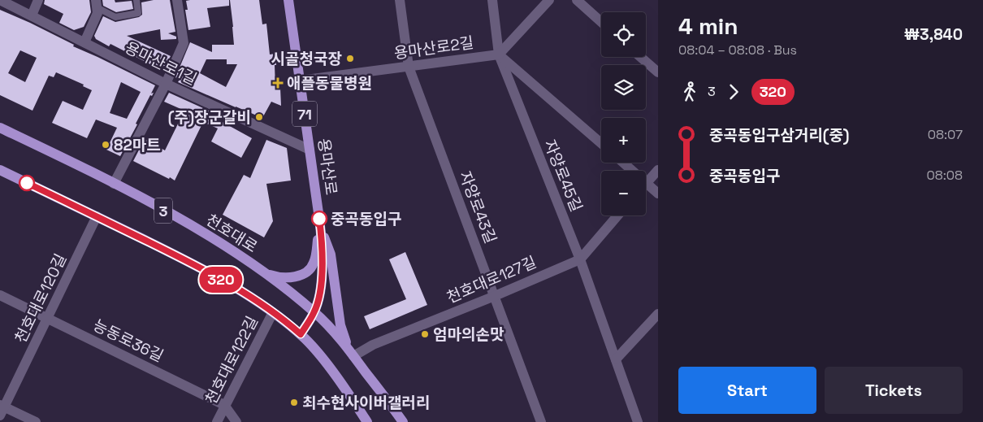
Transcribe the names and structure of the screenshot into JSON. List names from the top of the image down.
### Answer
{
  "streets": {
    "main road": [
      "71",
      "용마산로",
      "3",
      "천호대로"
    ],
    "street": [
      "용마산로2길",
      "용마산로1길",
      "자양로45길",
      "자양로43길",
      "천호대로127길",
      "천호대로120길",
      "능동로36길",
      "천호대로122길"
    ]
  },
  "crossings": [
    ["용마산로2길", "용마산로"],
    ["용마산로2길", "자양로45길"],
    ["용마산로2길", "자양로43길"],
    ["용마산로1길", "용마산로"],
    ["용마산로", "3"],
    ["용마산로", "천호대로"],
    ["자양로45길", "천호대로127길"],
    ["자양로43길", "천호대로127길"],
    ["3", "천호대로120길"],
    ["3", "천호대로122길"],
    ["천호대로", "천호대로127길"],
    ["천호대로120길", "능동로36길"],
    ["능동로36길", "천호대로122길"]
  ],
  "places": {
    "other": [
      "시골청국장",
      "(주)장군갈비",
      "82마트",
      "중곡동입구",
      "엄마의손맛",
      "최수현사이버갤러리"
    ],
    "health": ["애플동물병원"]
  },
  "lines": ["bus line 320"],
  "page": {
    "on_map": "320",
    "heading": ["4 min", "08:04 – 08:08 · Bus", "₩3,840"],
    "map_buttons": ["+", "−"],
    "legs": ["3", "320"],
    "list": [
      {
        "name": "중곡동입구삼거리(중)",
        "value": "08:07"
      },
      {
        "name": "중곡동입구",
        "value": "08:08"
      }
    ],
    "buttons": ["Start", "Tickets"]
  }
}
